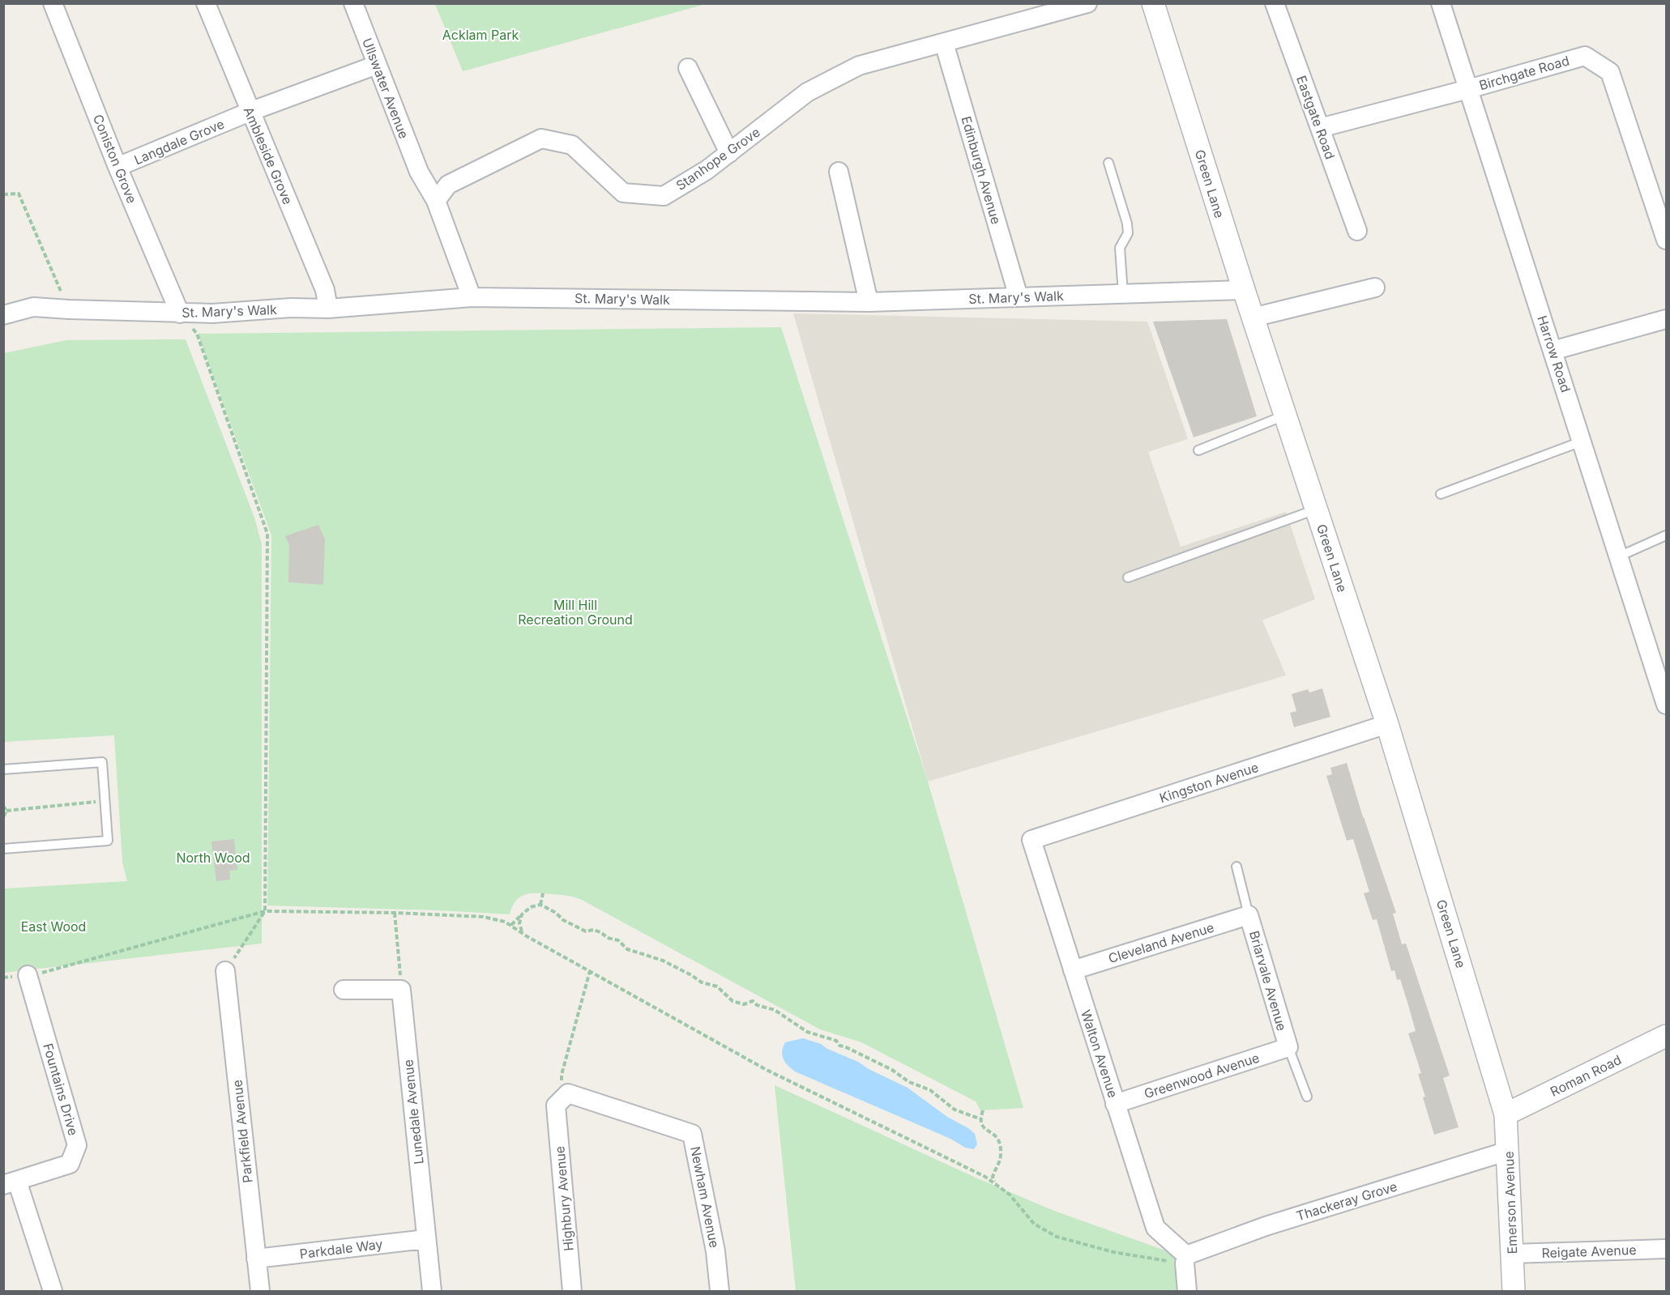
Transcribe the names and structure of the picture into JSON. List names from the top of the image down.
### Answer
{
  "streets": {
    "street": [
      "Birchgate Road",
      "Ullswater Avenue",
      "Eastgate Road",
      "Langdale Grove",
      "Ambleside Grove",
      "Coniston Grove",
      "Stanhope Grove",
      "Edinburgh Avenue",
      "Green Lane",
      "St. Mary's Walk",
      "Harrow Road",
      "Kingston Avenue",
      "Cleveland Avenue",
      "Briarvale Avenue",
      "Walton Avenue",
      "Greenwood Avenue",
      "Roman Road",
      "Fountains Drive",
      "Lunedale Avenue",
      "Parkfield Avenue",
      "Newham Avenue",
      "Highbury Avenue",
      "Thackeray Grove",
      "Emerson Avenue",
      "Parkdale Way",
      "Reigate Avenue"
    ]
  },
  "crossings": [
    ["Birchgate Road", "Eastgate Road"],
    ["Birchgate Road", "Harrow Road"],
    ["Ullswater Avenue", "Langdale Grove"],
    ["Ullswater Avenue", "Stanhope Grove"],
    ["Langdale Grove", "Ambleside Grove"],
    ["Langdale Grove", "Coniston Grove"],
    ["Ambleside Grove", "St. Mary's Walk"],
    ["Coniston Grove", "St. Mary's Walk"],
    ["Stanhope Grove", "Edinburgh Avenue"],
    ["Edinburgh Avenue", "St. Mary's Walk"],
    ["Green Lane", "St. Mary's Walk"],
    ["Green Lane", "Kingston Avenue"],
    ["Green Lane", "Roman Road"],
    ["Green Lane", "Emerson Avenue"],
    ["Kingston Avenue", "Walton Avenue"],
    ["Cleveland Avenue", "Briarvale Avenue"],
    ["Cleveland Avenue", "Walton Avenue"],
    ["Briarvale Avenue", "Greenwood Avenue"],
    ["Walton Avenue", "Greenwood Avenue"],
    ["Walton Avenue", "Thackeray Grove"],
    ["Roman Road", "Emerson Avenue"],
    ["Lunedale Avenue", "Parkdale Way"],
    ["Parkfield Avenue", "Parkdale Way"],
    ["Newham Avenue", "Highbury Avenue"],
    ["Thackeray Grove", "Emerson Avenue"],
    ["Emerson Avenue", "Reigate Avenue"]
  ],
  "parks": [
    "Acklam Park",
    "Mill Hill Recreation Ground",
    "North Wood",
    "East Wood"
  ]
}
